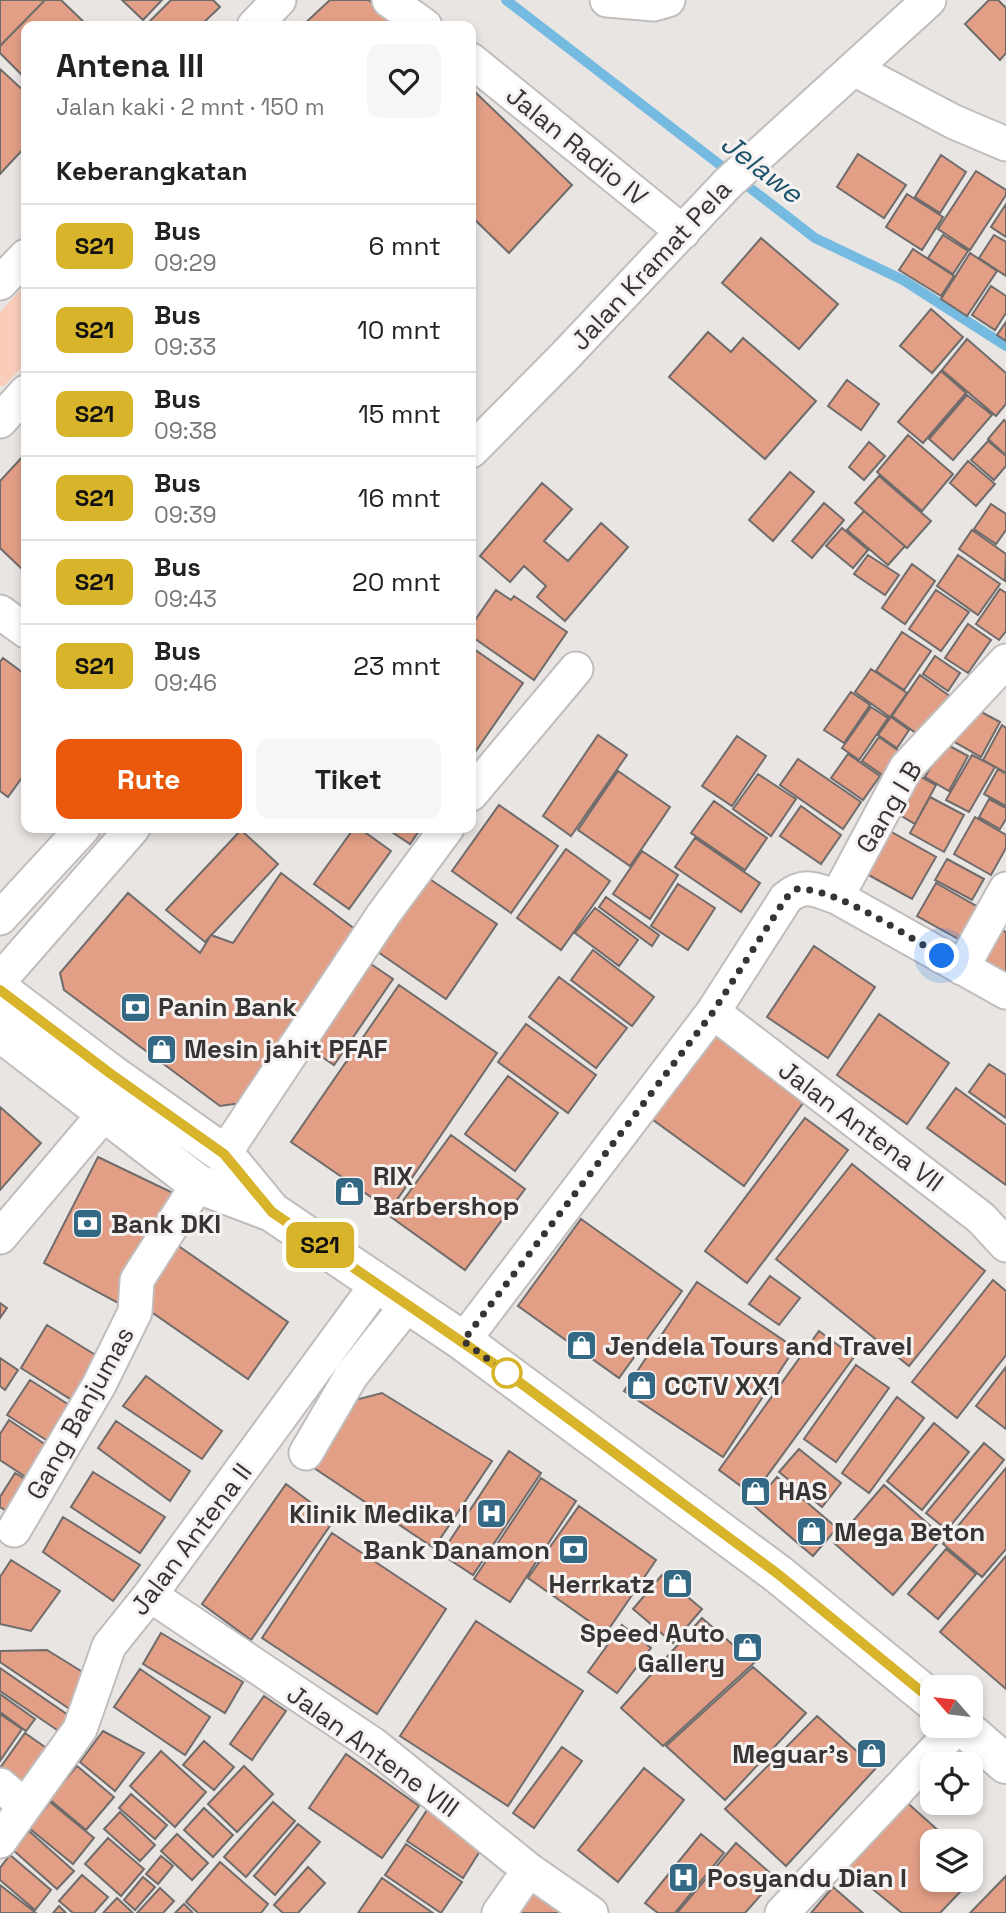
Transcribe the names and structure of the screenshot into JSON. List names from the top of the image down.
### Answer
{
  "streets": {
    "street": [
      "Jalan Radio IV",
      "Jalan Kramat Pela",
      "Gang I B",
      "Jalan Antena VII",
      "Gang Banjumas",
      "Jalan Antena II",
      "Jalan Antene VIII"
    ]
  },
  "crossings": [
    ["Jalan Radio IV", "Jalan Kramat Pela"],
    ["Jalan Antena II", "Jalan Antene VIII"]
  ],
  "water": ["Jelawe"],
  "places": {
    "bank": ["Panin Bank", "Bank DKI", "Bank Danamon"],
    "shop": [
      "Mesin jahit PFAF",
      "RIX Barbershop",
      "Jendela Tours and Travel",
      "CCTV XX1",
      "HAS",
      "Mega Beton",
      "Herrkatz",
      "Speed Auto Gallery",
      "Meguar's"
    ],
    "hospital": ["Klinik Medika I", "Posyandu Dian I"]
  },
  "lines": ["bus line S21"],
  "north": "top left",
  "page": {
    "on_map": "S21",
    "heading": [
      ["Antena III", "Jalan kaki · 2 mnt · 150 m"],
      "Keberangkatan"
    ],
    "list": [
      {
        "mark": "S21",
        "name": "Bus",
        "note": "09:29",
        "value": "6 mnt"
      },
      {
        "mark": "S21",
        "name": "Bus",
        "note": "09:33",
        "value": "10 mnt"
      },
      {
        "mark": "S21",
        "name": "Bus",
        "note": "09:38",
        "value": "15 mnt"
      },
      {
        "mark": "S21",
        "name": "Bus",
        "note": "09:39",
        "value": "16 mnt"
      },
      {
        "mark": "S21",
        "name": "Bus",
        "note": "09:43",
        "value": "20 mnt"
      },
      {
        "mark": "S21",
        "name": "Bus",
        "note": "09:46",
        "value": "23 mnt"
      }
    ],
    "buttons": ["Rute", "Tiket"]
  }
}
